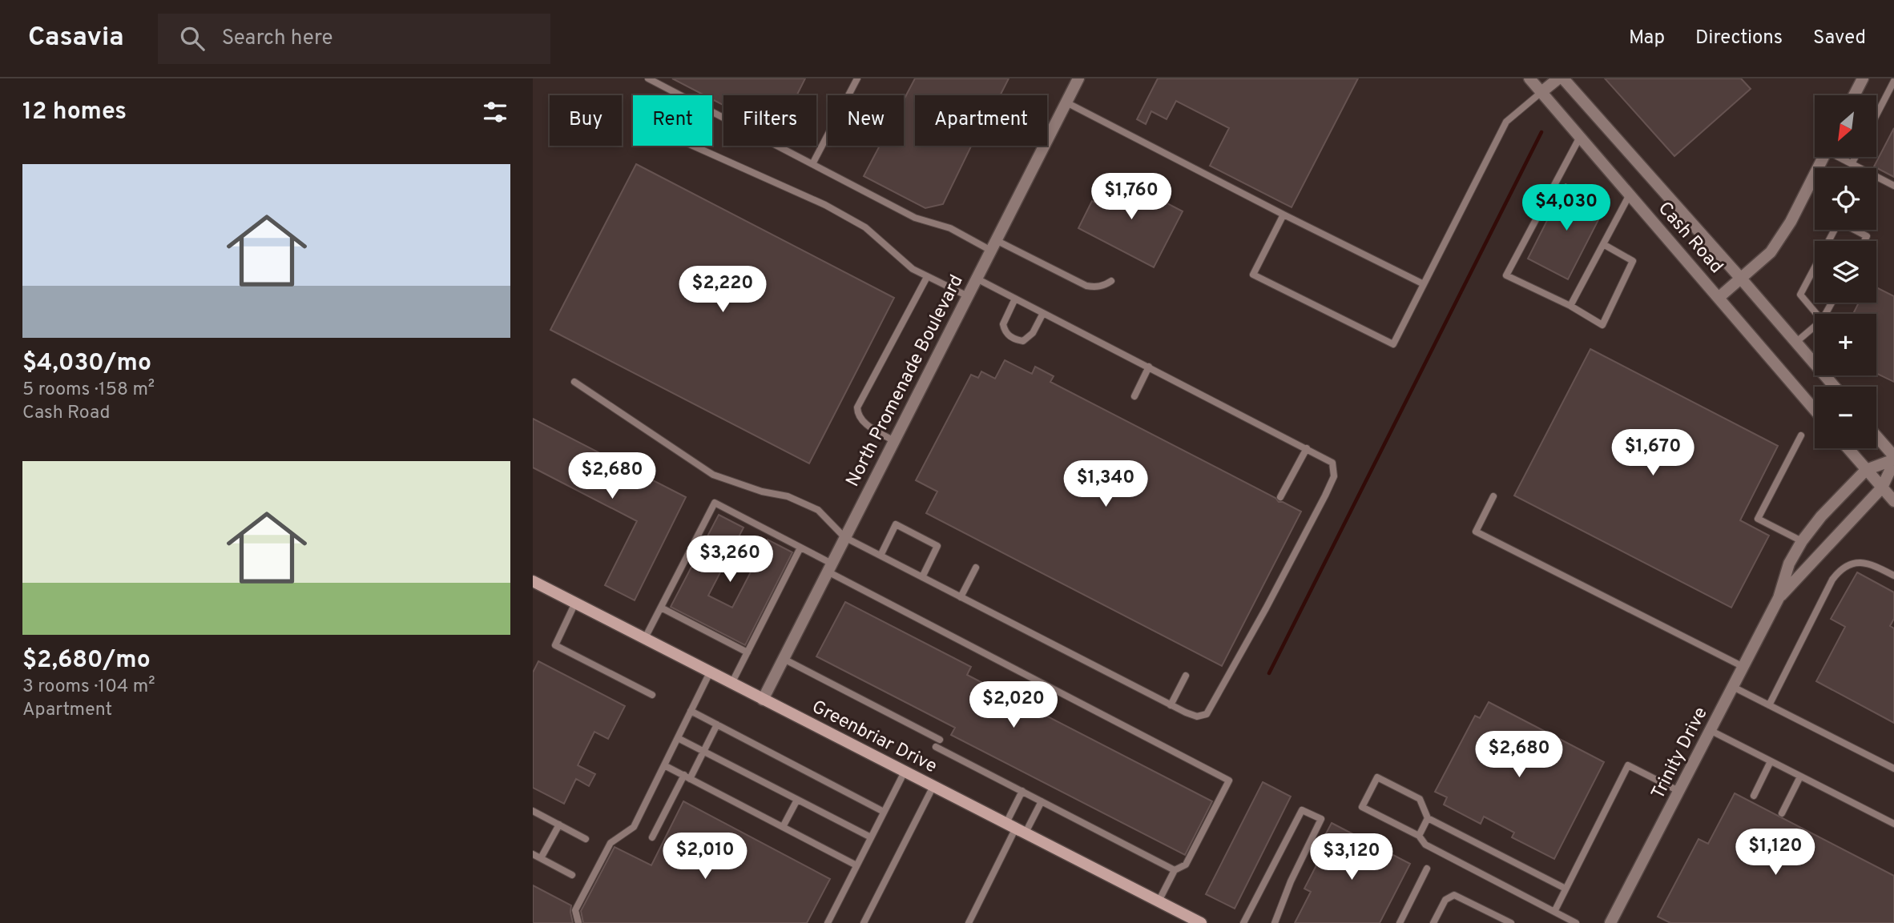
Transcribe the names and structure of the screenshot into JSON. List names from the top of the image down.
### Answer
{
  "streets": {
    "street": [
      "Cash Road",
      "North Promenade Boulevard",
      "Greenbriar Drive",
      "Trinity Drive"
    ]
  },
  "crossings": [
    ["North Promenade Boulevard", "Greenbriar Drive"]
  ],
  "north": "bottom left",
  "page": {
    "header": "Casavia",
    "search": "Search here",
    "nav": ["Map", "Directions", "Saved"],
    "heading": "12 homes",
    "map_buttons": ["+", "−"],
    "chip": [
      "Buy",
      "Rent",
      "Filters",
      "New",
      "Apartment"
    ],
    "list": [
      {
        "name": "$4,030/mo",
        "note": "5 rooms · 158 m² · Cash Road"
      },
      {
        "name": "$2,680/mo",
        "note": "3 rooms · 104 m² · Apartment"
      }
    ],
    "price": [
      "$1,760",
      "$4,030",
      "$2,220",
      "$1,670",
      "$2,680",
      "$1,340",
      "$3,260",
      "$2,020",
      "$2,680",
      "$1,120",
      "$2,010",
      "$3,120"
    ]
  }
}
